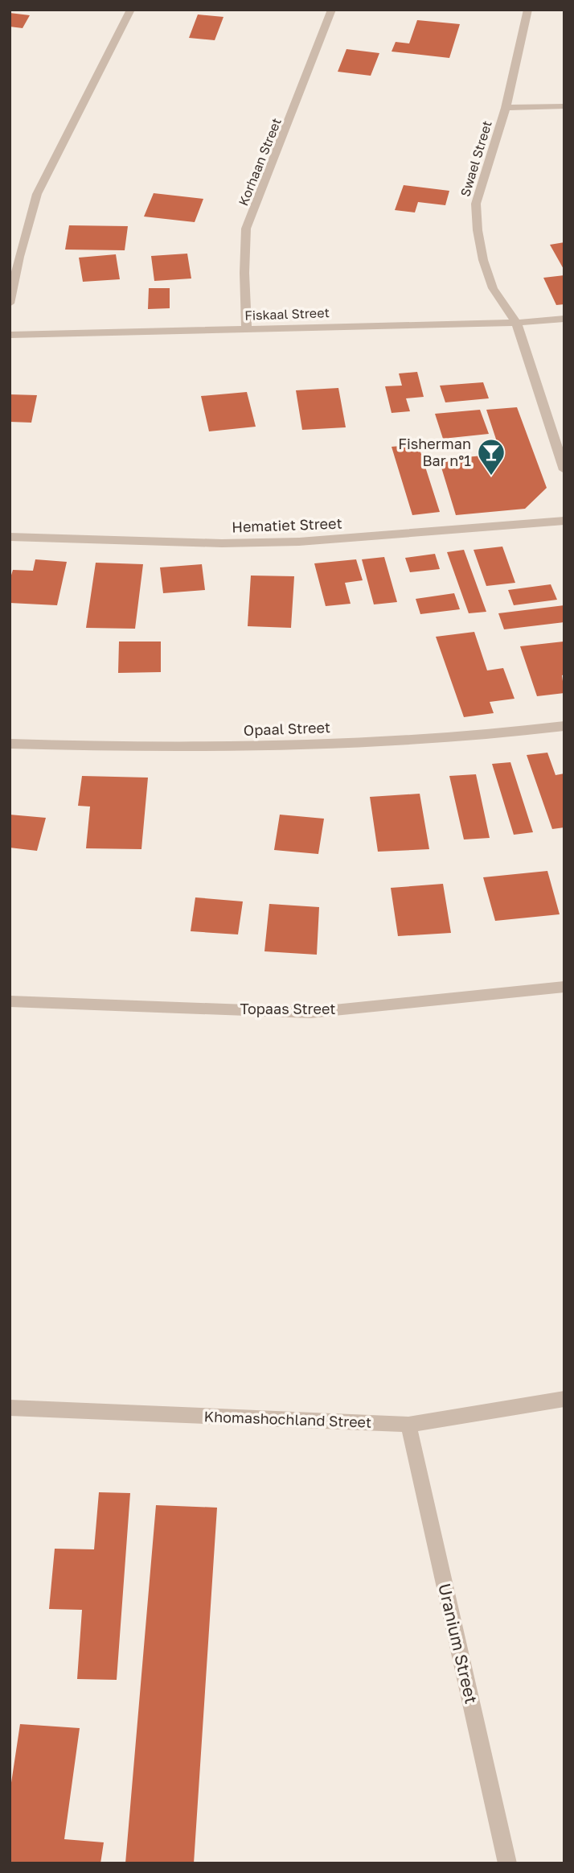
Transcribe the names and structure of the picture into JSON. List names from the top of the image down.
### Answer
{
  "streets": {
    "street": [
      "Swael Street",
      "Korhaan Street",
      "Fiskaal Street",
      "Hematiet Street",
      "Opaal Street",
      "Topaas Street",
      "Khomashochland Street",
      "Uranium Street"
    ]
  },
  "crossings": [
    ["Swael Street", "Fiskaal Street"],
    ["Korhaan Street", "Fiskaal Street"],
    ["Khomashochland Street", "Uranium Street"]
  ],
  "places": {
    "bar": ["Fisherman Bar n°1"]
  }
}
